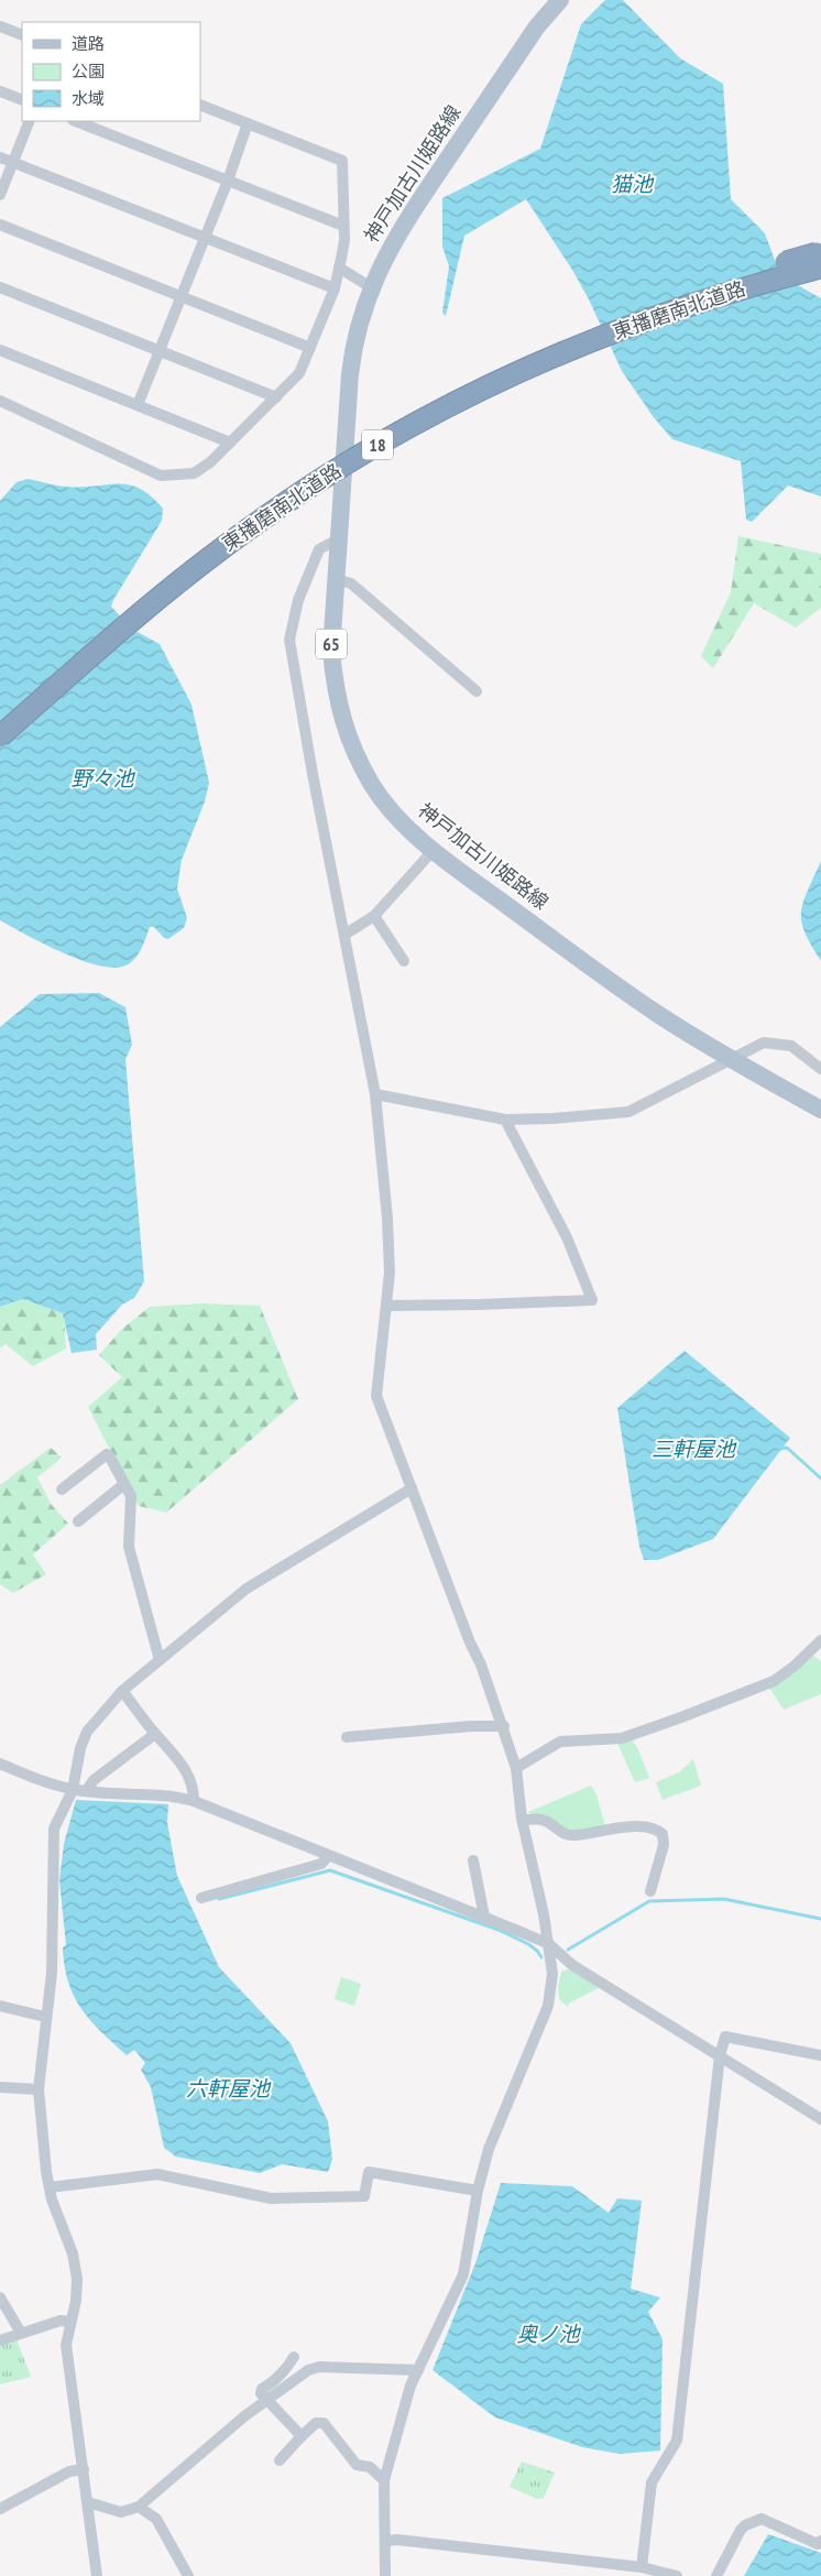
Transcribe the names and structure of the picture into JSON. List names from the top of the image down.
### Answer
{
  "streets": {
    "highway": ["東播磨南北道路", "18"],
    "main road": ["神戸加古川姫路線", "65"]
  },
  "water": [
    "猫池",
    "野々池",
    "三軒屋池",
    "六軒屋池",
    "奥ノ池"
  ],
  "legend": ["道路", "公園", "水域"]
}
